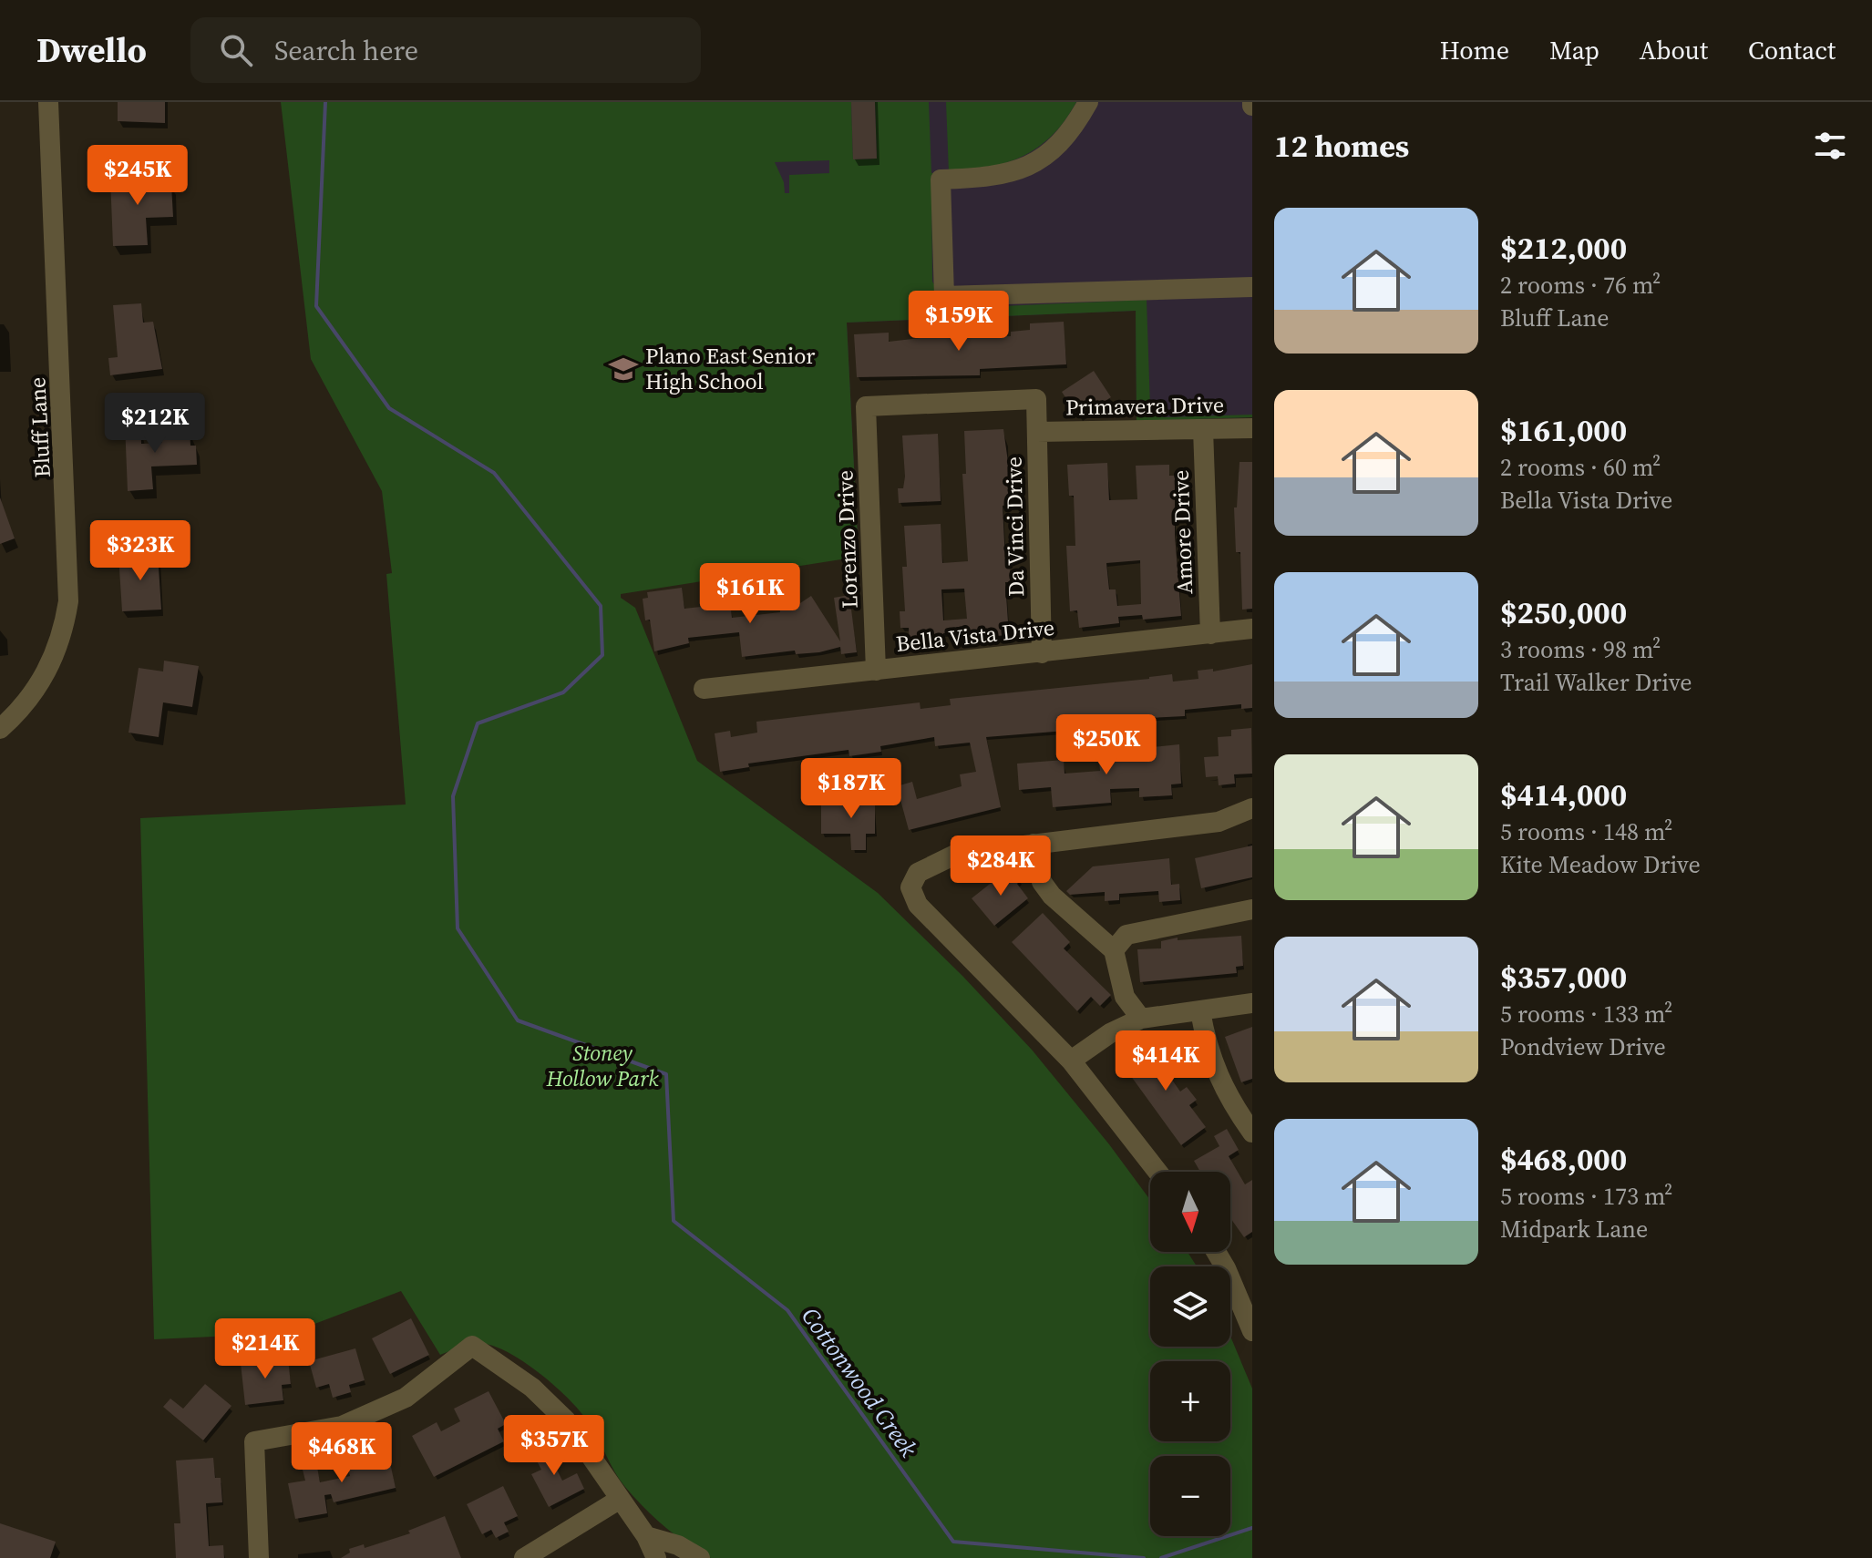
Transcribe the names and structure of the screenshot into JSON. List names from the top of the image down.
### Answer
{
  "streets": {
    "street": [
      "Primavera Drive",
      "Bluff Lane",
      "Da Vinci Drive",
      "Amore Drive",
      "Lorenzo Drive",
      "Bella Vista Drive"
    ]
  },
  "crossings": [
    ["Primavera Drive", "Da Vinci Drive"],
    ["Primavera Drive", "Amore Drive"],
    ["Primavera Drive", "Lorenzo Drive"],
    ["Da Vinci Drive", "Bella Vista Drive"],
    ["Amore Drive", "Bella Vista Drive"],
    ["Lorenzo Drive", "Bella Vista Drive"]
  ],
  "water": ["Cottonwood Creek"],
  "parks": ["Stoney Hollow Park"],
  "places": {
    "school or university": ["Plano East Senior High School"]
  },
  "north": "bottom",
  "page": {
    "header": "Dwello",
    "search": "Search here",
    "nav": [
      "Home",
      "Map",
      "About",
      "Contact"
    ],
    "heading": "12 homes",
    "price": [
      "$245K",
      "$159K",
      "$212K",
      "$323K",
      "$161K",
      "$250K",
      "$187K",
      "$284K",
      "$414K",
      "$214K",
      "$357K",
      "$468K"
    ],
    "list": [
      {
        "name": "$212,000",
        "note": "2 rooms · 76 m² · Bluff Lane"
      },
      {
        "name": "$161,000",
        "note": "2 rooms · 60 m² · Bella Vista Drive"
      },
      {
        "name": "$250,000",
        "note": "3 rooms · 98 m² · Trail Walker Drive"
      },
      {
        "name": "$414,000",
        "note": "5 rooms · 148 m² · Kite Meadow Drive"
      },
      {
        "name": "$357,000",
        "note": "5 rooms · 133 m² · Pondview Drive"
      },
      {
        "name": "$468,000",
        "note": "5 rooms · 173 m² · Midpark Lane"
      }
    ],
    "map_buttons": ["+", "−"]
  }
}
